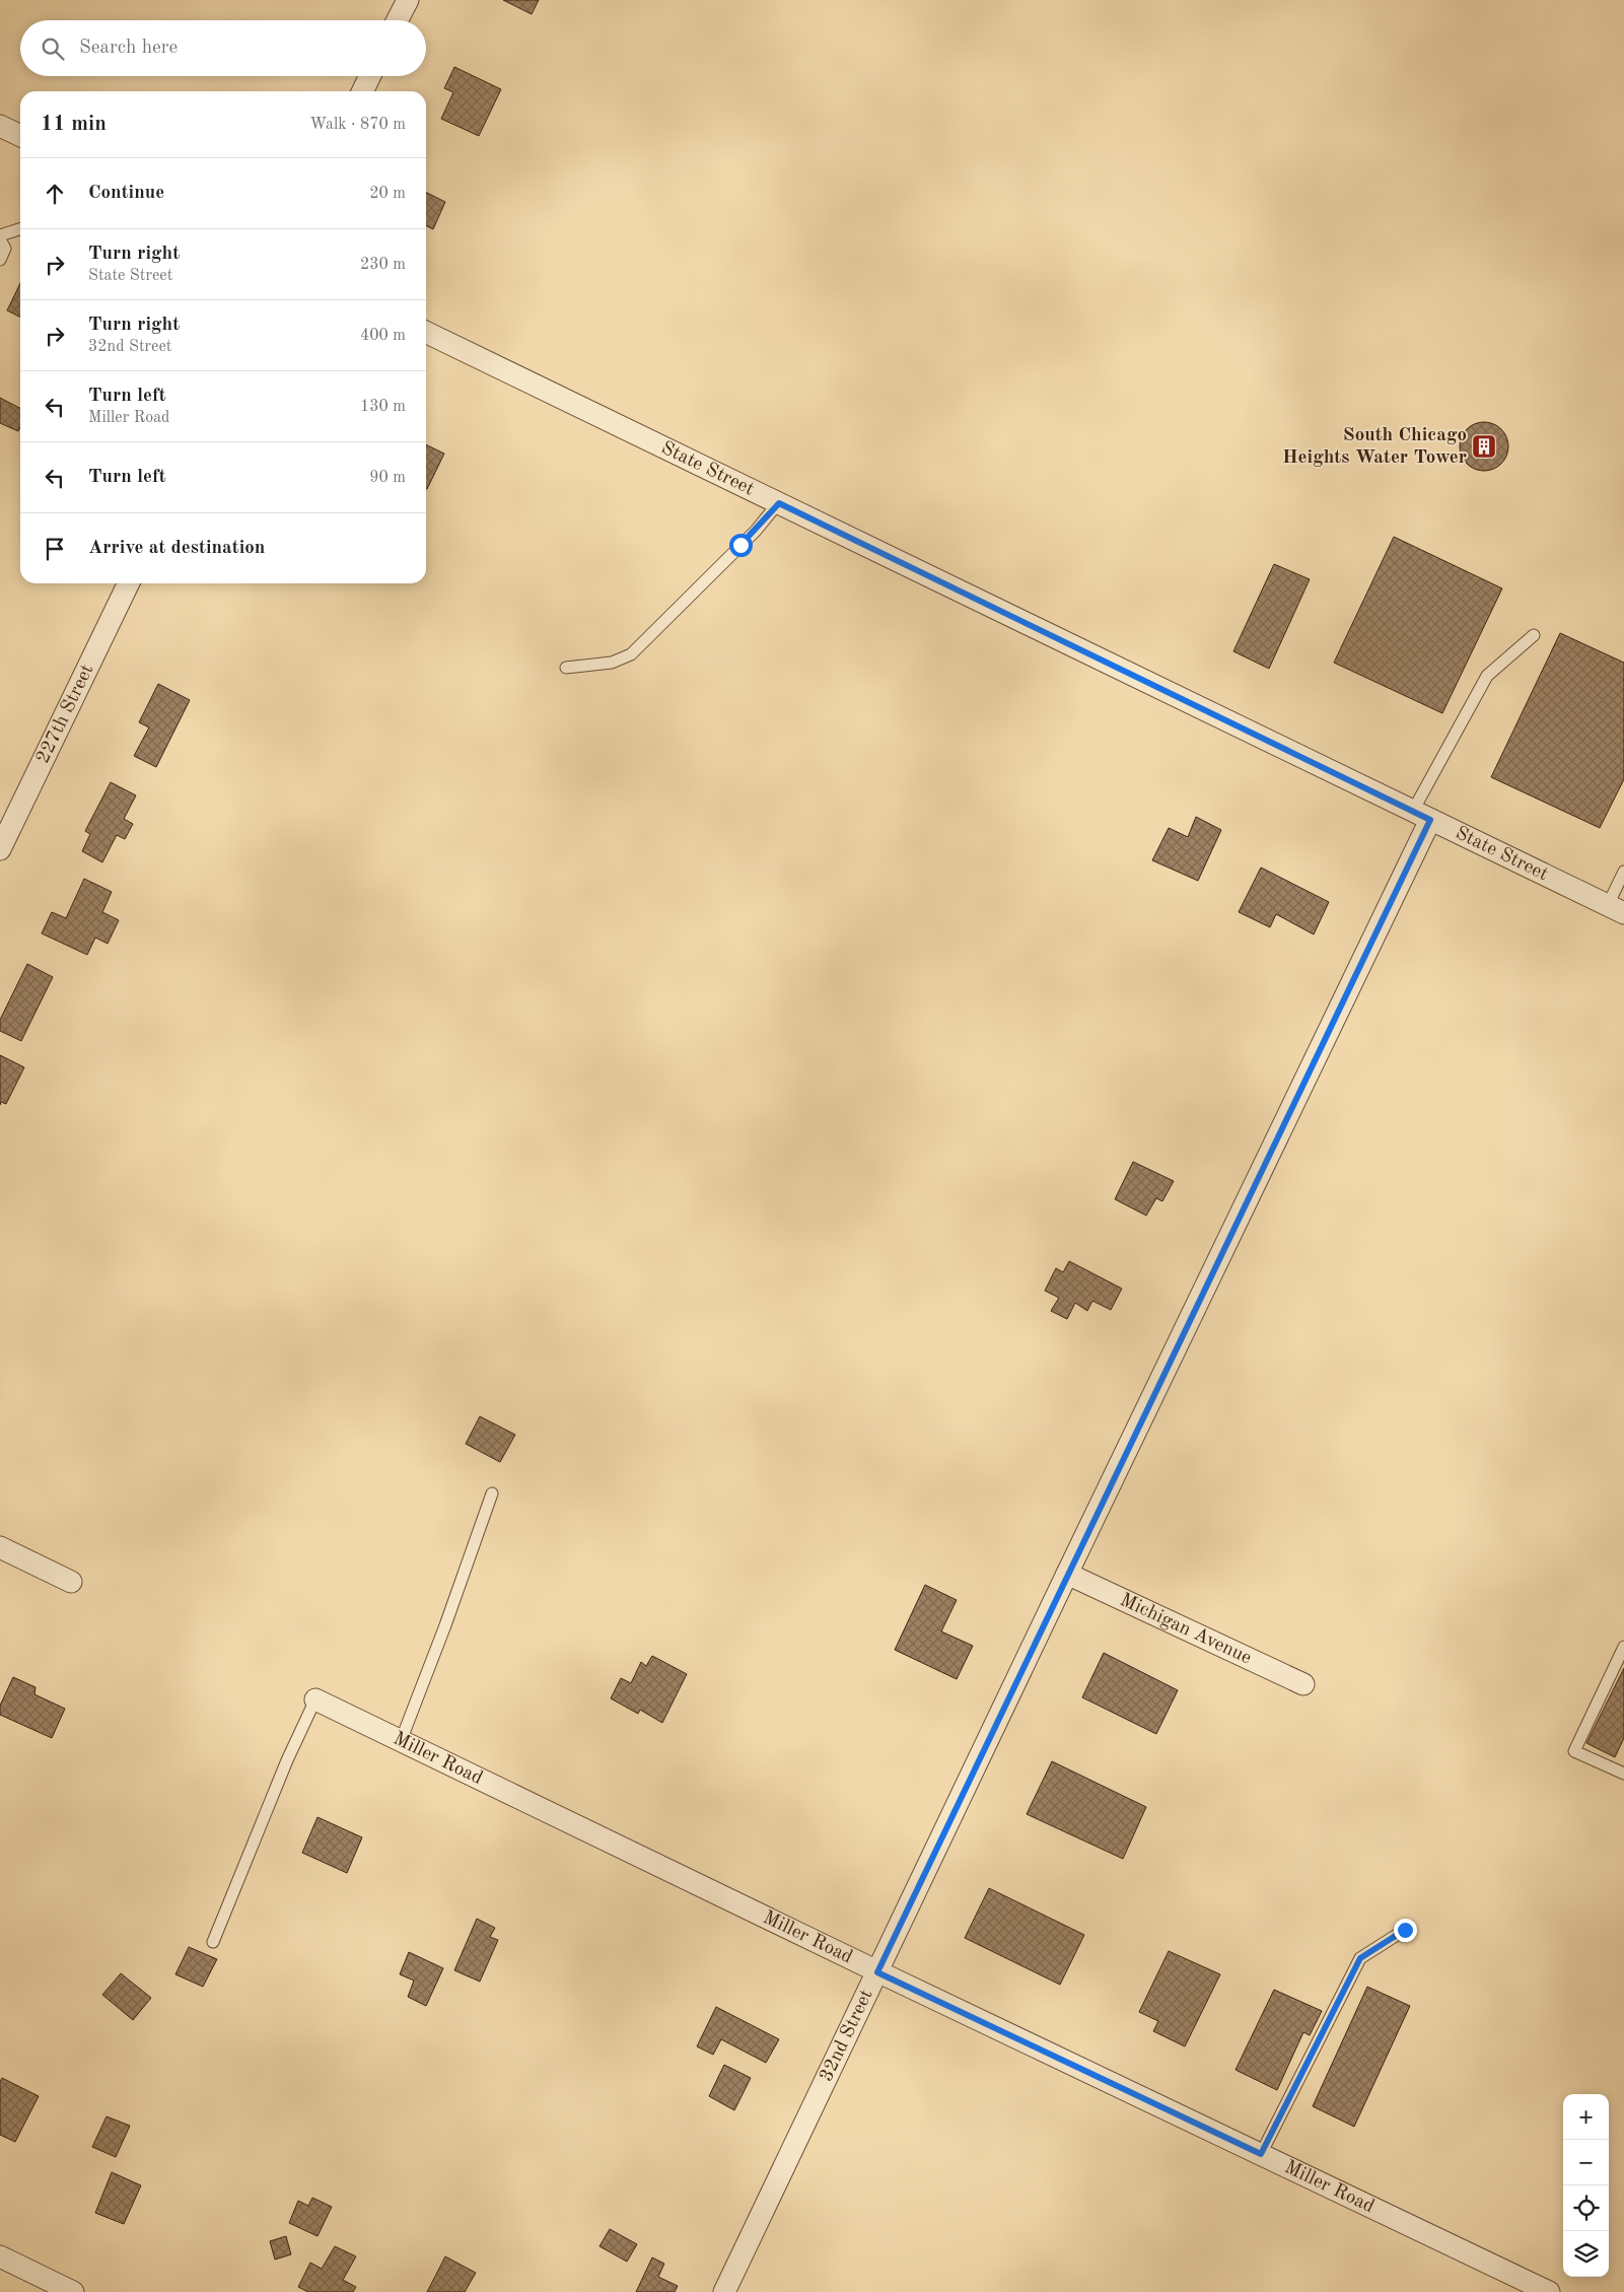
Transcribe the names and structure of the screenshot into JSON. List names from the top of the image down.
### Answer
{
  "streets": {
    "street": [
      "State Street",
      "227th Street",
      "Michigan Avenue",
      "Miller Road",
      "32nd Street"
    ]
  },
  "crossings": [
    ["State Street", "32nd Street"],
    ["Michigan Avenue", "32nd Street"],
    ["Miller Road", "32nd Street"]
  ],
  "places": {
    "building": ["South Chicago Heights Water Tower"]
  },
  "page": {
    "search": "Search here",
    "heading": ["11 min", "Walk · 870 m"],
    "list": [
      ["Continue", "20 m"],
      ["Turn right", "State Street", "230 m"],
      ["Turn right", "32nd Street", "400 m"],
      ["Turn left", "Miller Road", "130 m"],
      ["Turn left", "90 m"],
      "Arrive at destination"
    ],
    "map_buttons": ["+", "−"]
  }
}
